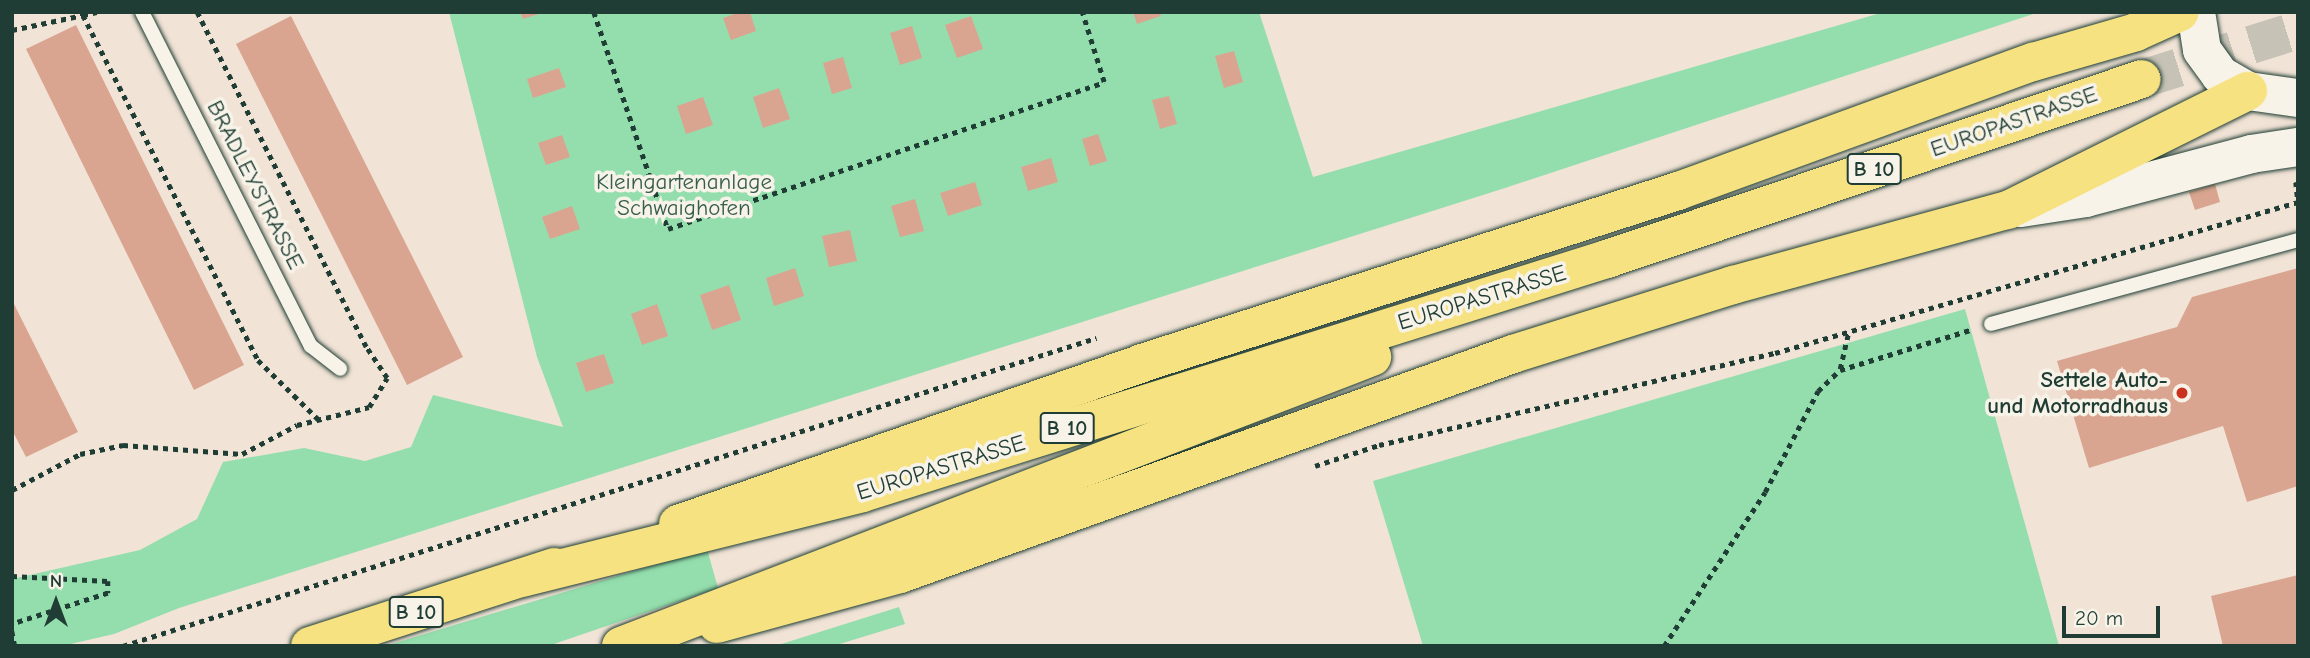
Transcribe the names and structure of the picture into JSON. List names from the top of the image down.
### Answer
{
  "streets": {
    "main road": ["EUROPASTRASSE", "B 10"],
    "lane": ["BRADLEYSTRASSE"]
  },
  "parks": ["Kleingartenanlage Schwaighofen"],
  "places": ["Settele Auto- und Motorradhaus"],
  "scale_bar": "20 m",
  "north": "top"
}
